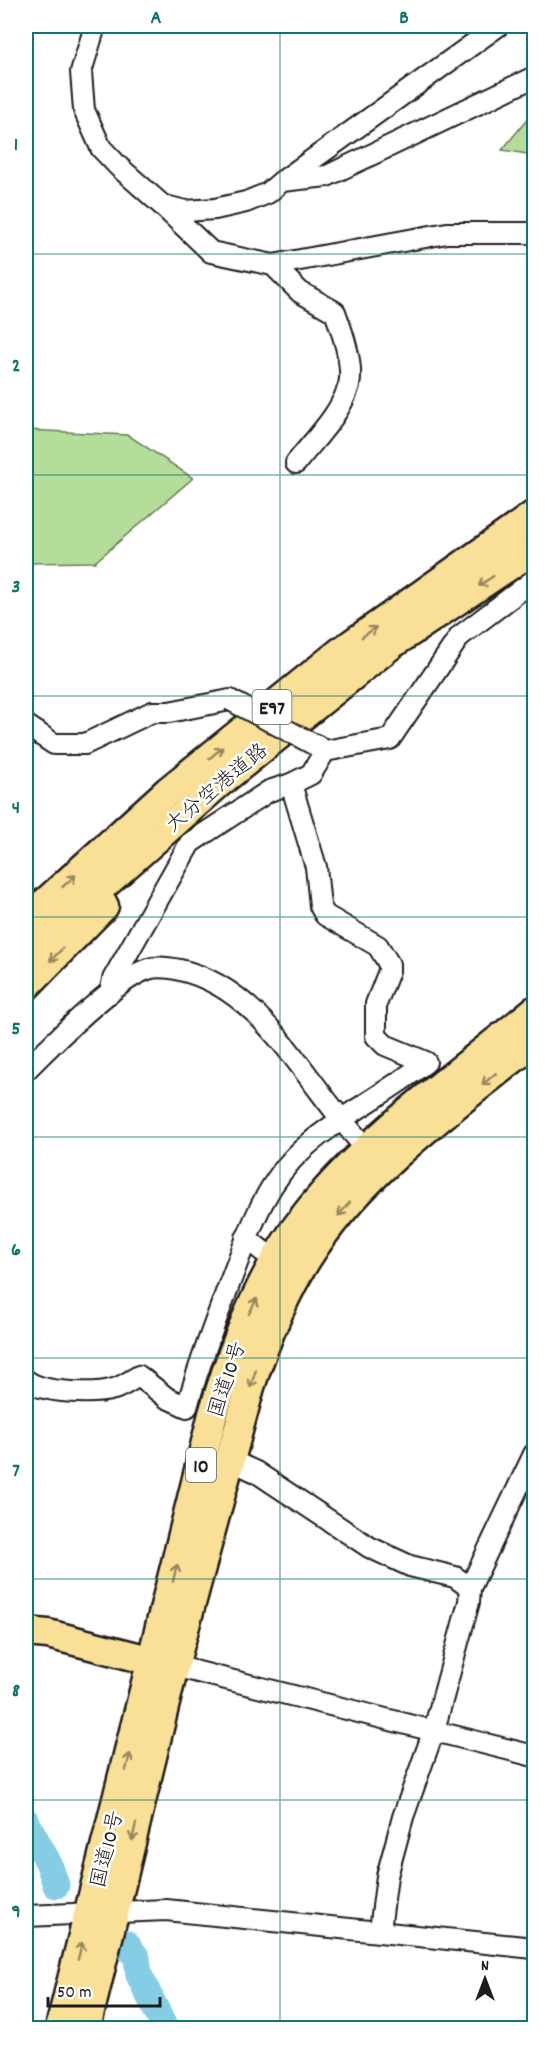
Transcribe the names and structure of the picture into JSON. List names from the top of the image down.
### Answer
{
  "streets": {
    "highway": [
      "E97",
      "大分空港道路",
      "国道10号",
      "10"
    ]
  },
  "scale_bar": "50 m",
  "north": "top",
  "grid": {
    "columns": ["A", "B"],
    "rows": [
      "1",
      "2",
      "3",
      "4",
      "5",
      "6",
      "7",
      "8",
      "9"
    ]
  }
}
